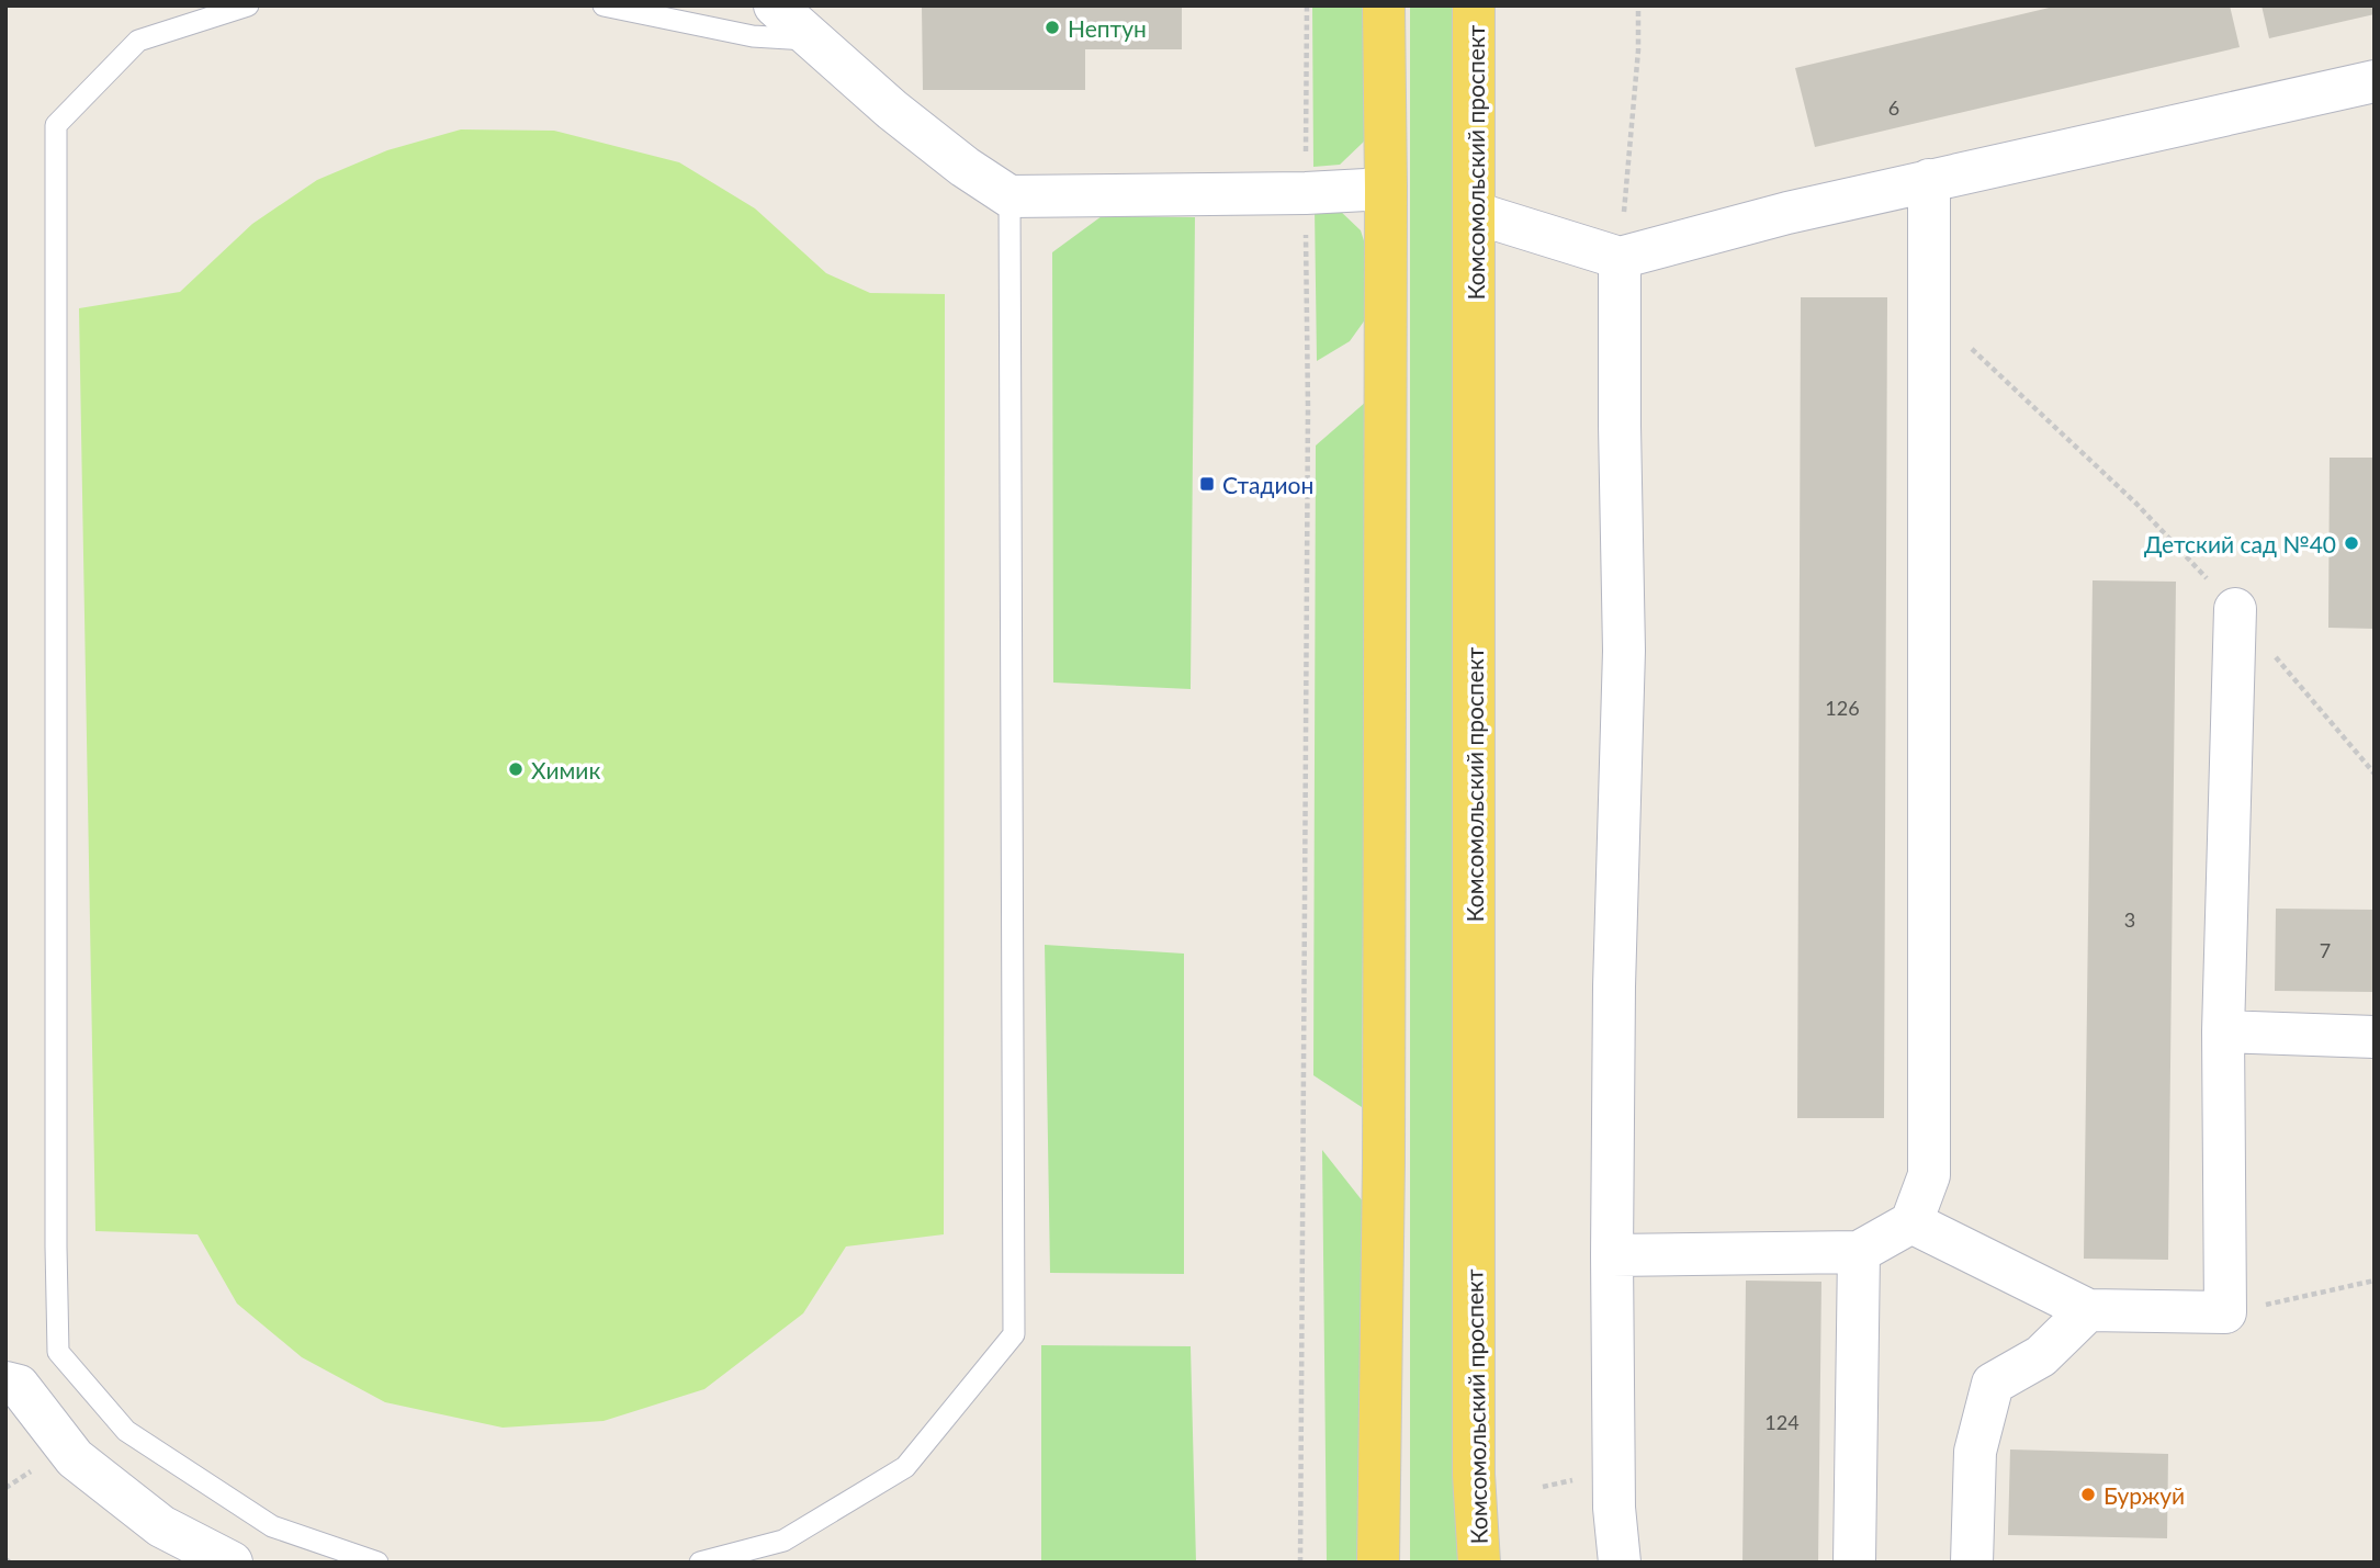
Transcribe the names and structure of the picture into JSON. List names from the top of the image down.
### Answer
{
  "streets": {
    "main road": ["Комсомольский проспект"]
  },
  "places": {
    "other": [
      "Нептун",
      "Детский сад №40",
      "Химик",
      "Буржуй"
    ],
    "transit": ["Стадион"]
  },
  "house_numbers": [
    "6",
    "126",
    "3",
    "7",
    "124"
  ]
}
